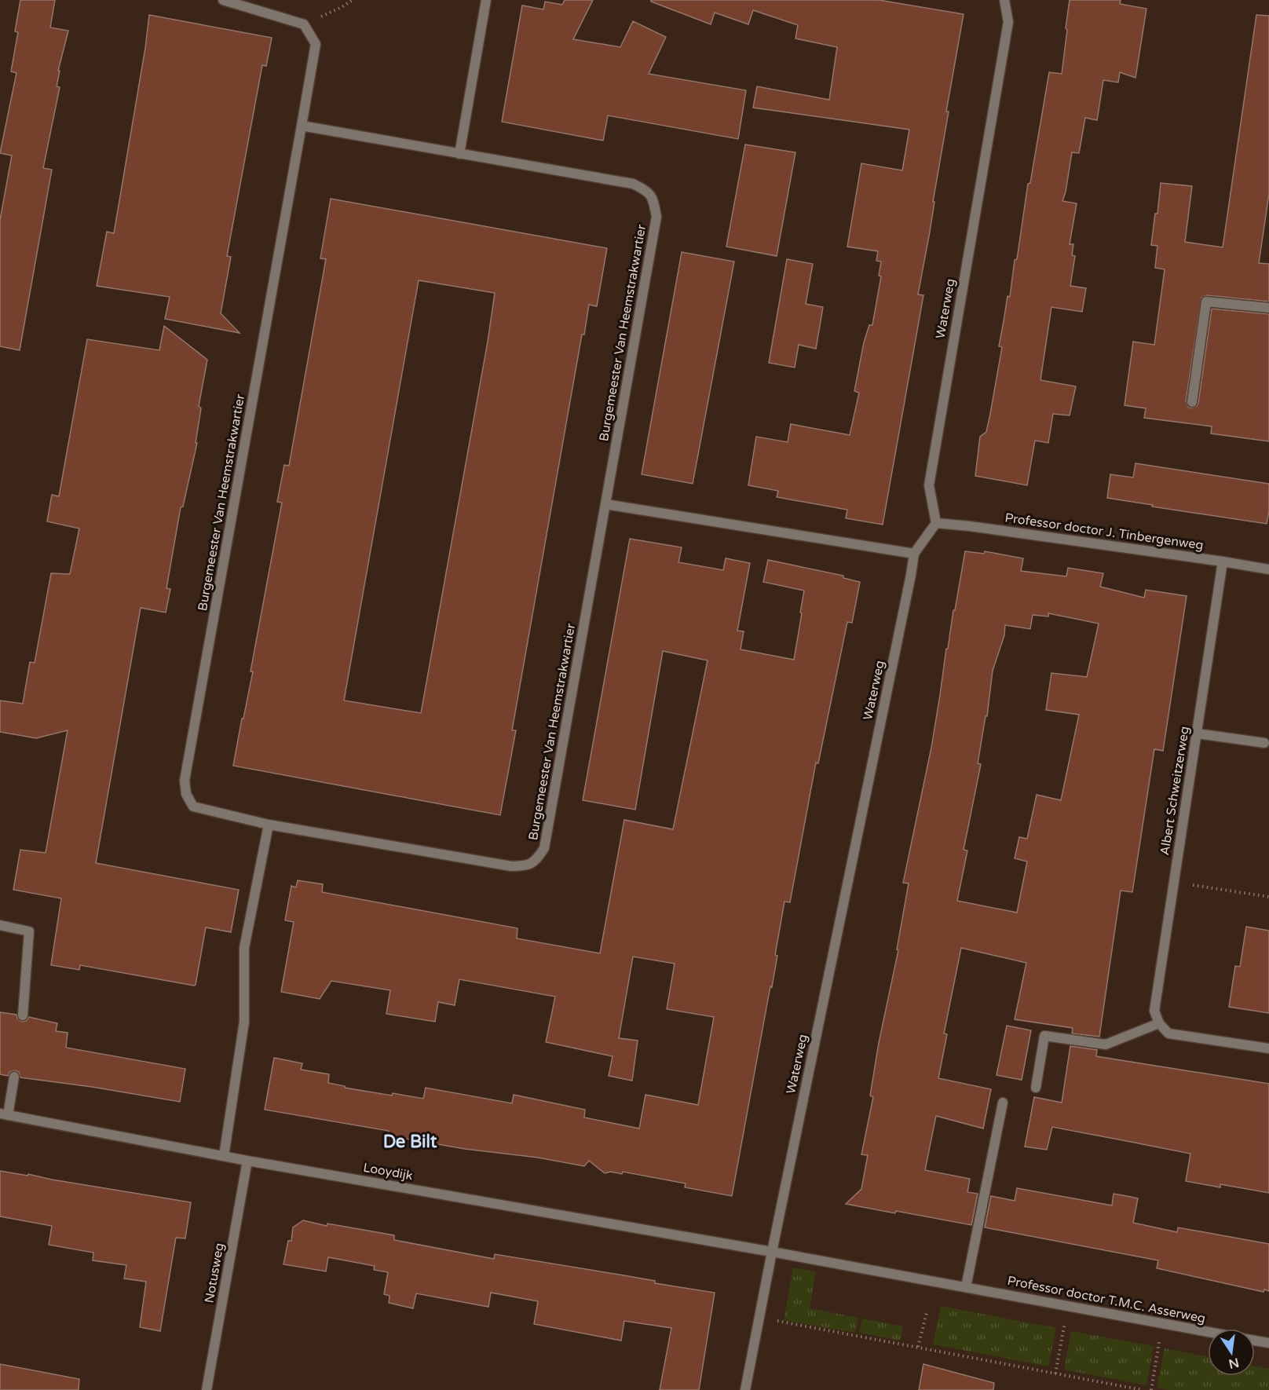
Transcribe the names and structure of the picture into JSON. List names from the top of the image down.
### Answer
{
  "streets": {
    "street": [
      "Waterweg",
      "Burgemeester Van Heemstrakwartier",
      "Professor doctor J. Tinbergenweg",
      "Albert Schweitzerweg",
      "Looydijk",
      "Notusweg",
      "Professor doctor T.M.C. Asserweg"
    ]
  },
  "crossings": [
    ["Waterweg", "Professor doctor J. Tinbergenweg"],
    ["Waterweg", "Looydijk"],
    ["Waterweg", "Professor doctor T.M.C. Asserweg"],
    ["Professor doctor J. Tinbergenweg", "Albert Schweitzerweg"],
    ["Looydijk", "Notusweg"],
    ["Looydijk", "Professor doctor T.M.C. Asserweg"]
  ],
  "districts": ["De Bilt"],
  "north": "bottom"
}
